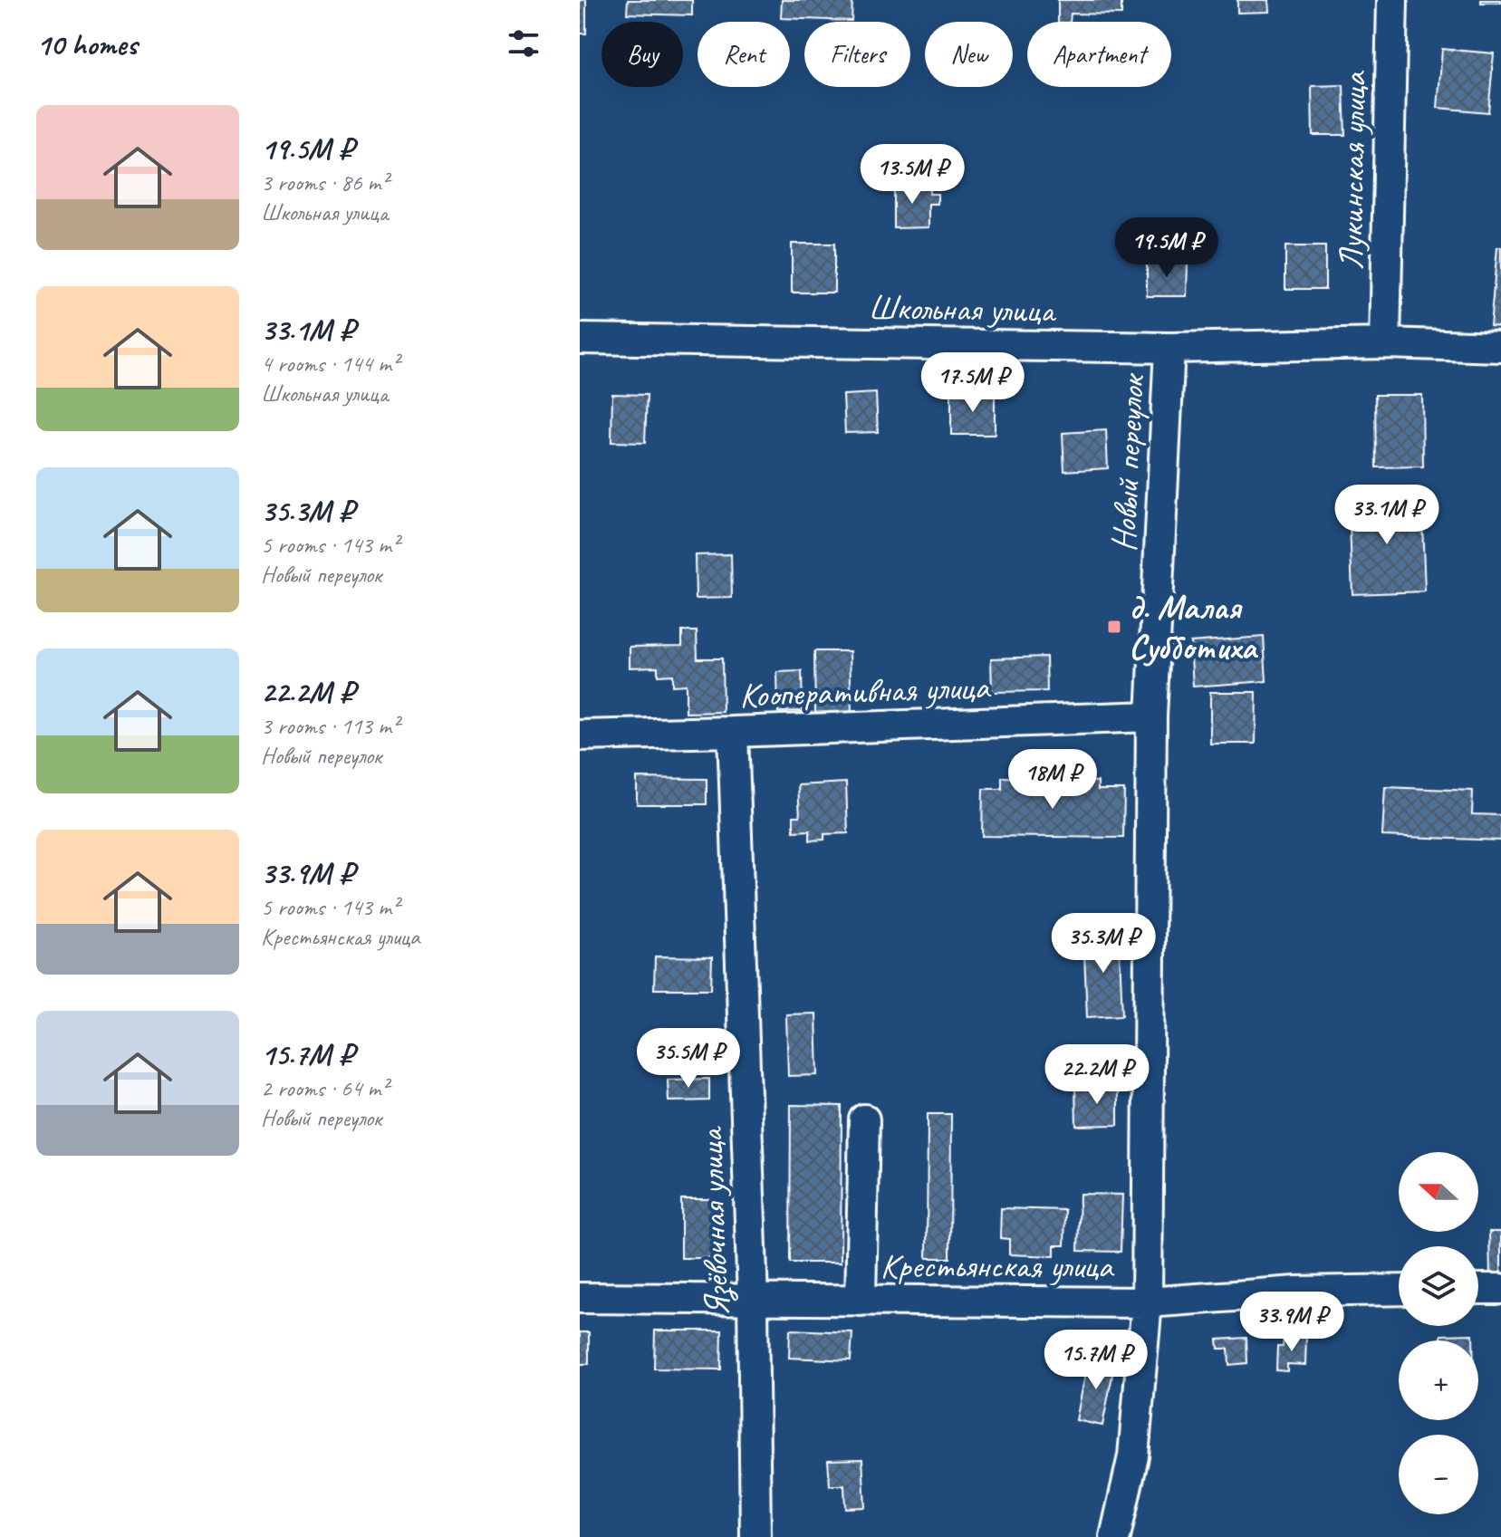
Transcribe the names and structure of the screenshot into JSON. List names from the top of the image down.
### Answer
{
  "streets": {
    "street": [
      "Лукинская улица",
      "Школьная улица",
      "Новый переулок",
      "Кооперативная улица",
      "Язёвочная улица",
      "Крестьянская улица"
    ]
  },
  "crossings": [
    ["Лукинская улица", "Школьная улица"],
    ["Школьная улица", "Новый переулок"],
    ["Новый переулок", "Кооперативная улица"],
    ["Новый переулок", "Крестьянская улица"],
    ["Кооперативная улица", "Язёвочная улица"],
    ["Язёвочная улица", "Крестьянская улица"]
  ],
  "places": {
    "transit": ["д. Малая Субботиха"]
  },
  "north": "left",
  "page": {
    "heading": "10 homes",
    "chip": [
      "Buy",
      "Rent",
      "Filters",
      "New",
      "Apartment"
    ],
    "list": [
      {
        "name": "19.5M ₽",
        "note": "3 rooms · 86 m² · Школьная улица"
      },
      {
        "name": "33.1M ₽",
        "note": "4 rooms · 144 m² · Школьная улица"
      },
      {
        "name": "35.3M ₽",
        "note": "5 rooms · 143 m² · Новый переулок"
      },
      {
        "name": "22.2M ₽",
        "note": "3 rooms · 113 m² · Новый переулок"
      },
      {
        "name": "33.9M ₽",
        "note": "5 rooms · 143 m² · Крестьянская улица"
      },
      {
        "name": "15.7M ₽",
        "note": "2 rooms · 64 m² · Новый переулок"
      }
    ],
    "price": [
      "13.5M ₽",
      "19.5M ₽",
      "17.5M ₽",
      "33.1M ₽",
      "18M ₽",
      "35.3M ₽",
      "35.5M ₽",
      "22.2M ₽",
      "33.9M ₽",
      "15.7M ₽"
    ],
    "map_buttons": ["+", "−"]
  }
}
